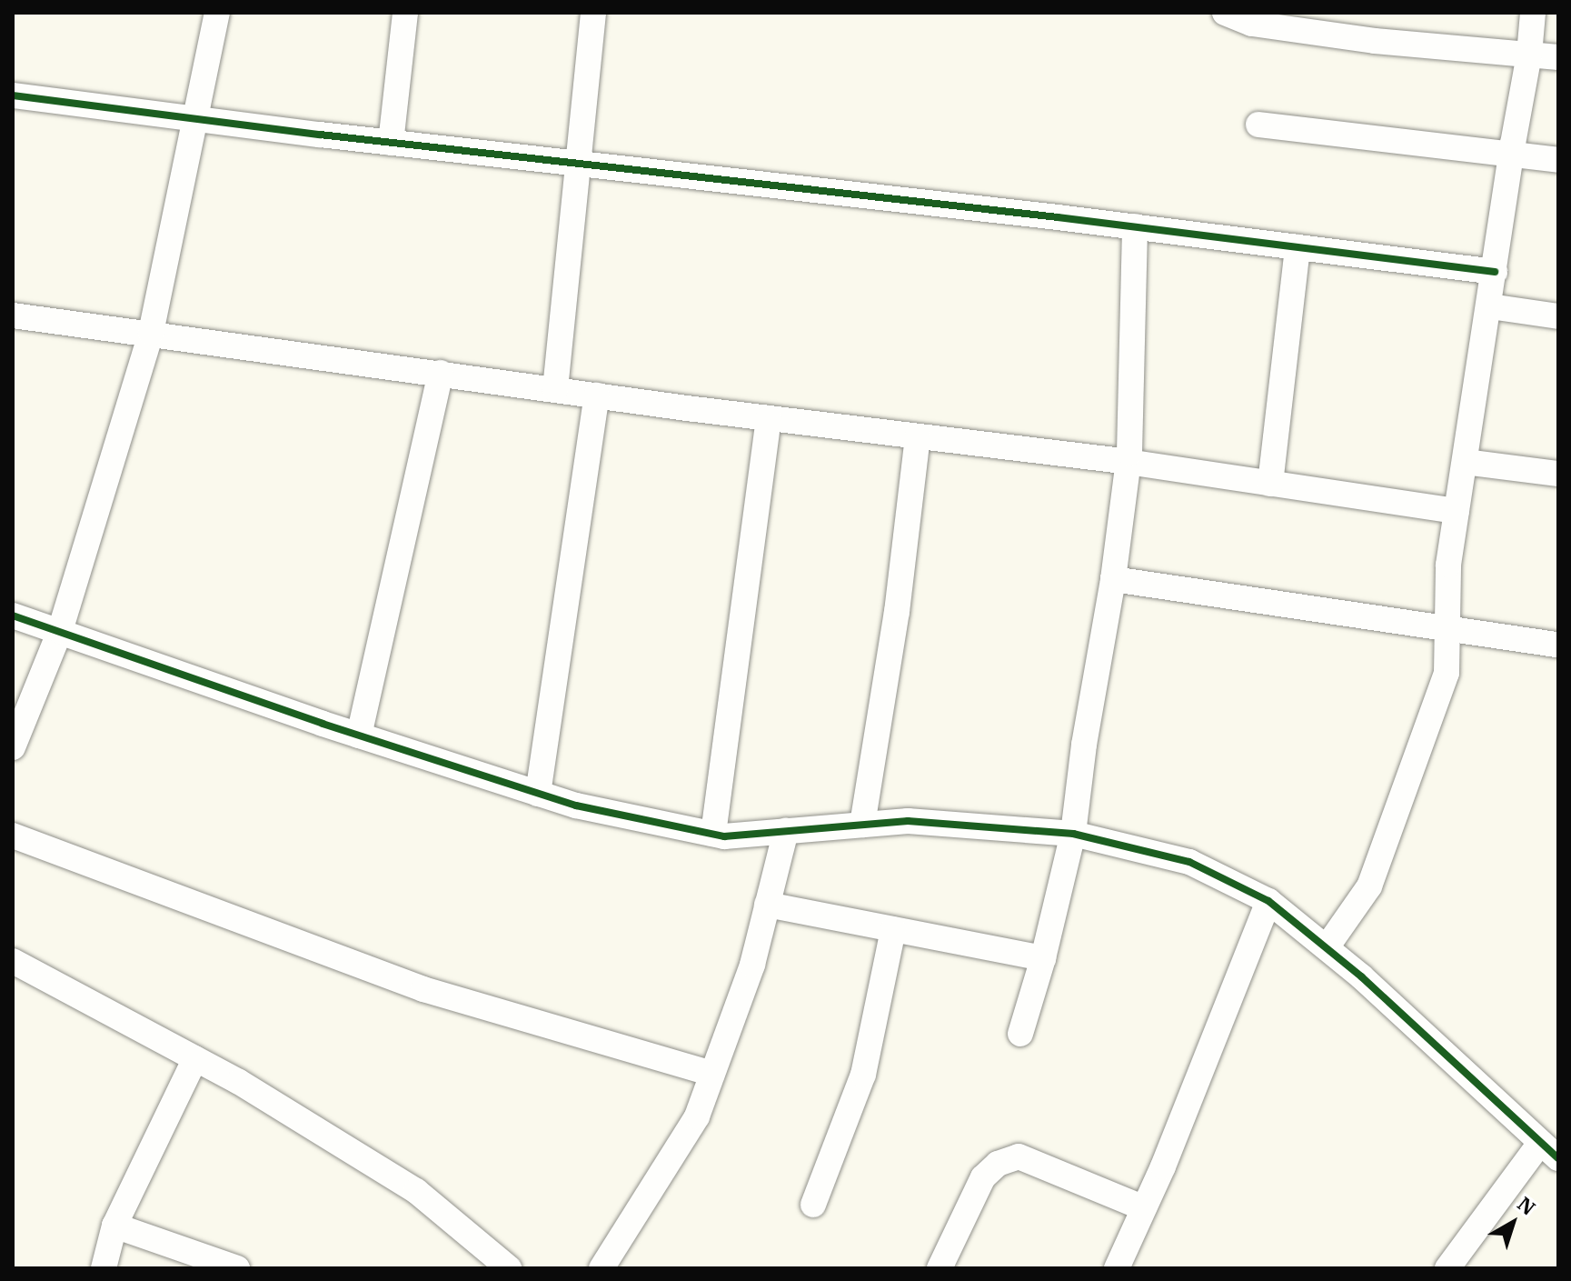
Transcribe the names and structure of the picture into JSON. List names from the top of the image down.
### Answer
{
  "north": "top right"
}
